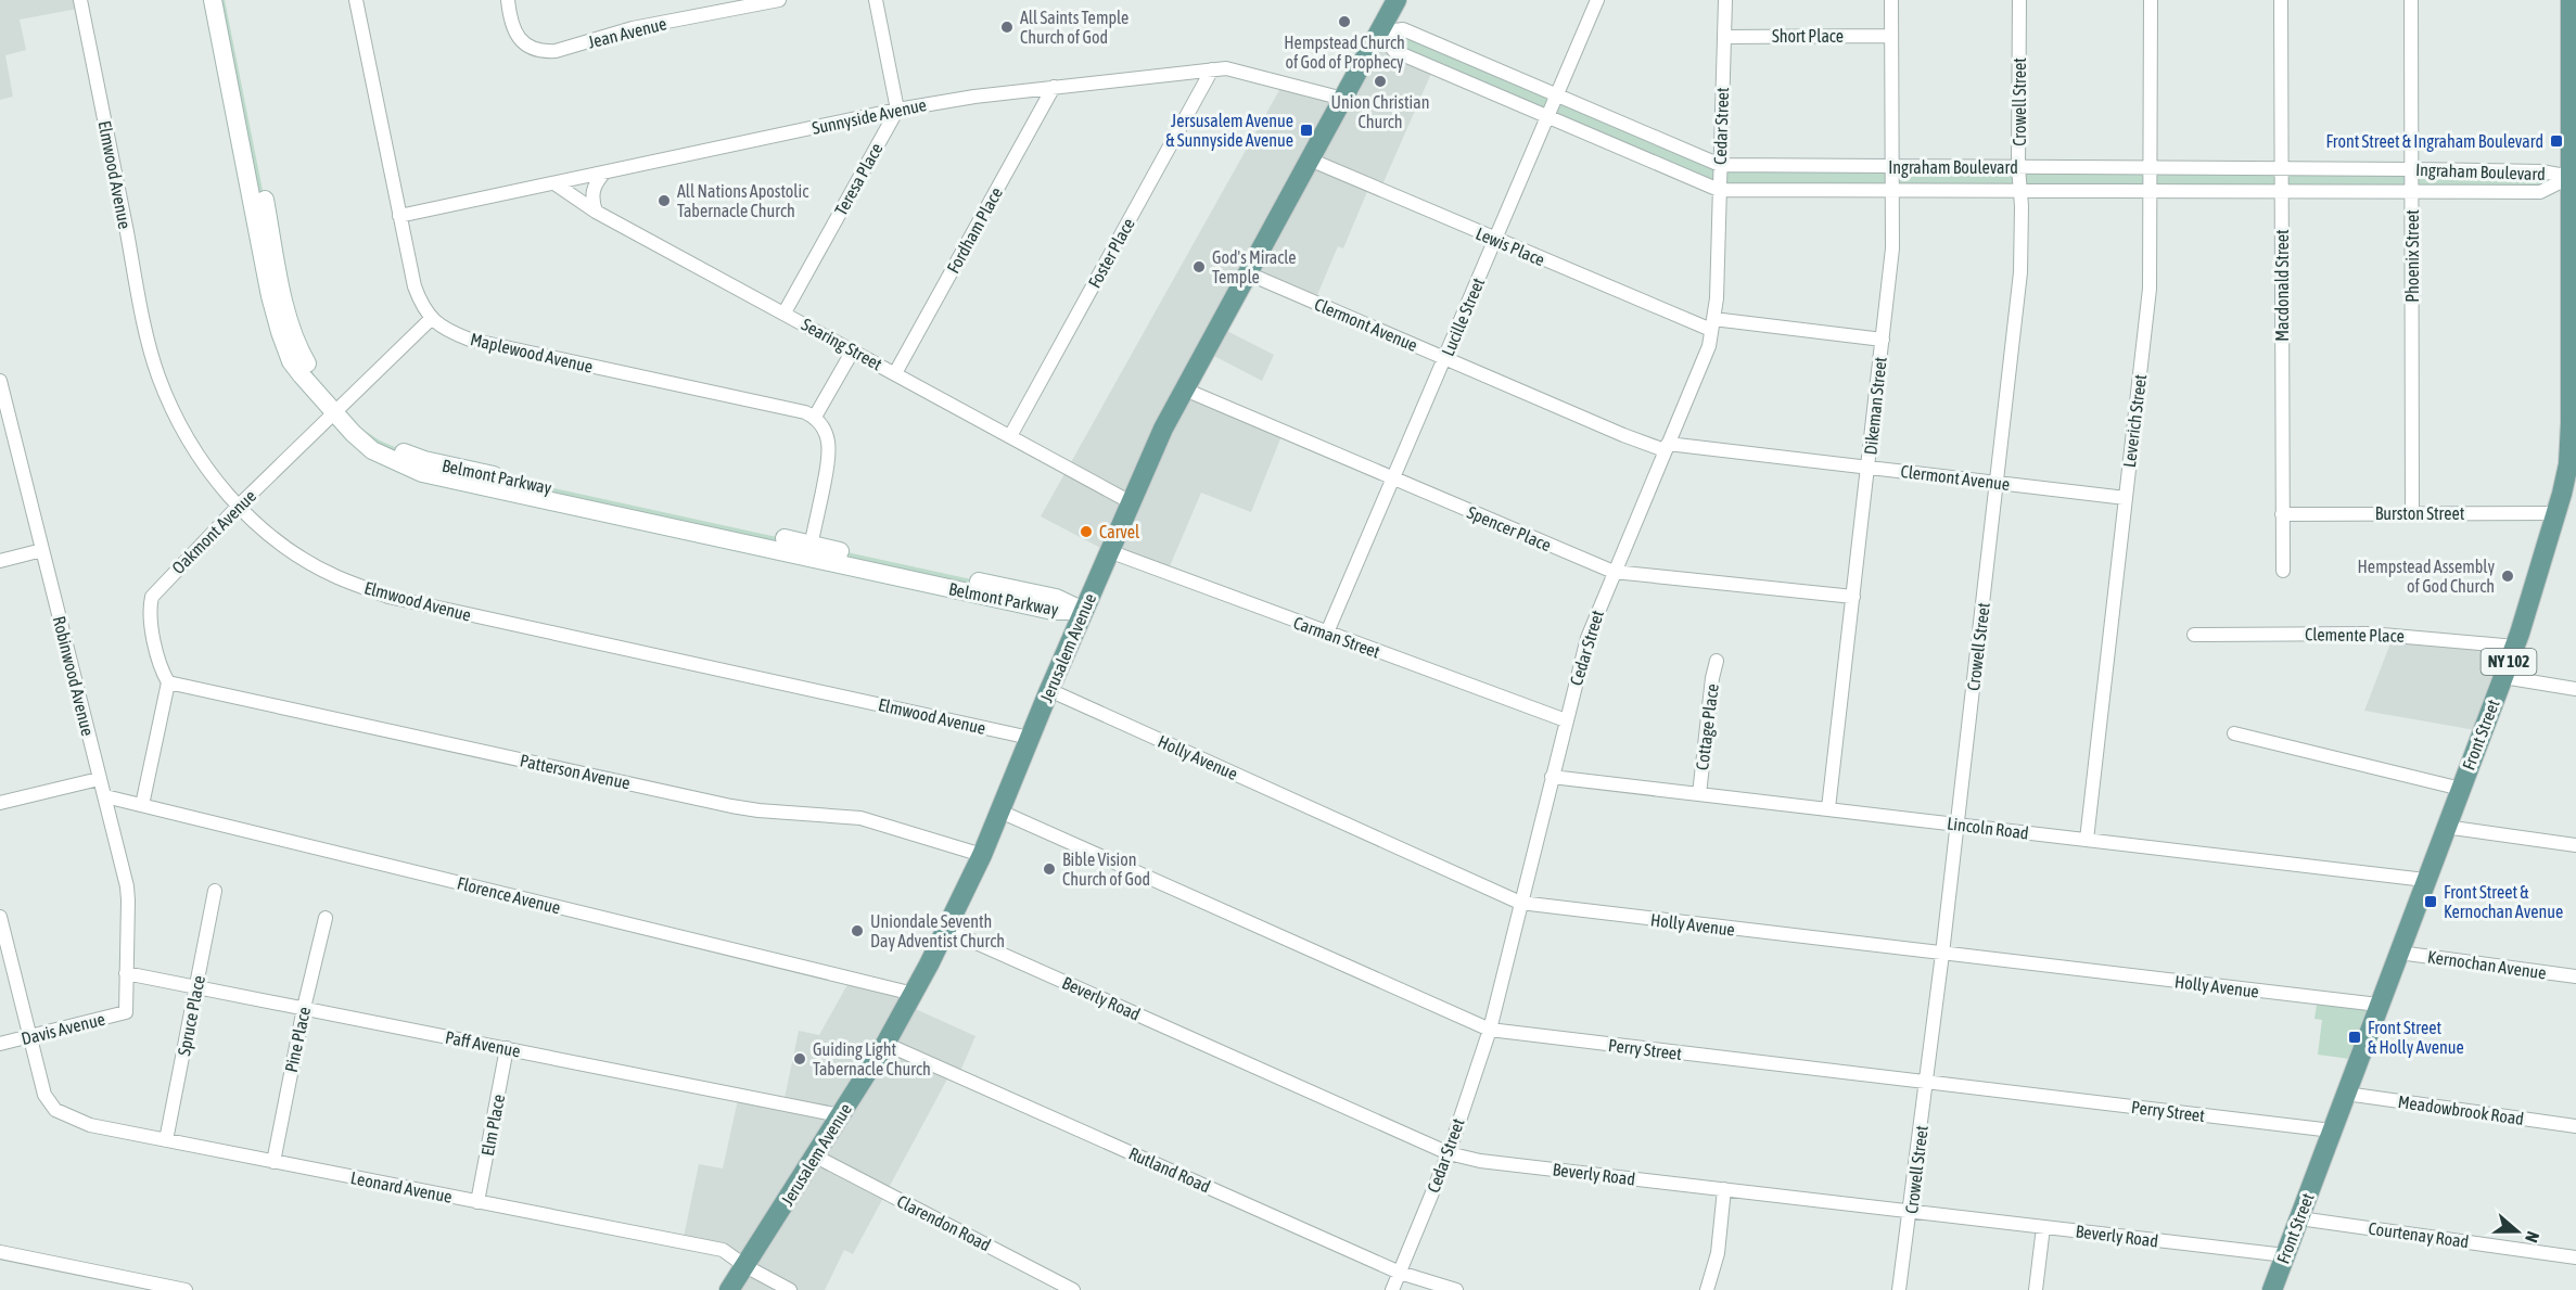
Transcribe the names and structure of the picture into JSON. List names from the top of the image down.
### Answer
{
  "streets": {
    "main road": ["Jerusalem Avenue", "NY 102", "Front Street"],
    "street": [
      "Jean Avenue",
      "Short Place",
      "Crowell Street",
      "Sunnyside Avenue",
      "Cedar Street",
      "Ingraham Boulevard",
      "Elmwood Avenue",
      "Teresa Place",
      "Fordham Place",
      "Lewis Place",
      "Foster Place",
      "Phoenix Street",
      "Macdonald Street",
      "Lucille Street",
      "Clermont Avenue",
      "Searing Street",
      "Maplewood Avenue",
      "Dikeman Street",
      "Leverich Street",
      "Belmont Parkway",
      "Burston Street",
      "Spencer Place",
      "Oakmont Avenue",
      "Clemente Place",
      "Carman Street",
      "Robinwood Avenue",
      "Cottage Place",
      "Holly Avenue",
      "Patterson Avenue",
      "Lincoln Road",
      "Florence Avenue",
      "Kernochan Avenue",
      "Beverly Road",
      "Spruce Place",
      "Davis Avenue",
      "Pine Place",
      "Paff Avenue",
      "Perry Street",
      "Meadowbrook Road",
      "Elm Place",
      "Rutland Road",
      "Leonard Avenue",
      "Clarendon Road",
      "Courtenay Road"
    ]
  },
  "crossings": [
    ["Short Place", "Cedar Street"],
    ["Short Place", "Dikeman Street"],
    ["Crowell Street", "Ingraham Boulevard"],
    ["Crowell Street", "Clermont Avenue"],
    ["Crowell Street", "Holly Avenue"],
    ["Crowell Street", "Lincoln Road"],
    ["Crowell Street", "Beverly Road"],
    ["Crowell Street", "Perry Street"],
    ["Sunnyside Avenue", "Teresa Place"],
    ["Sunnyside Avenue", "Fordham Place"],
    ["Sunnyside Avenue", "Foster Place"],
    ["Sunnyside Avenue", "Searing Street"],
    ["Sunnyside Avenue", "Jerusalem Avenue"],
    ["Cedar Street", "Ingraham Boulevard"],
    ["Cedar Street", "Lewis Place"],
    ["Cedar Street", "Clermont Avenue"],
    ["Cedar Street", "Spencer Place"],
    ["Cedar Street", "Carman Street"],
    ["Cedar Street", "Holly Avenue"],
    ["Cedar Street", "Lincoln Road"],
    ["Cedar Street", "Beverly Road"],
    ["Cedar Street", "Perry Street"],
    ["Cedar Street", "Rutland Road"],
    ["Ingraham Boulevard", "Phoenix Street"],
    ["Ingraham Boulevard", "Macdonald Street"],
    ["Ingraham Boulevard", "Lucille Street"],
    ["Ingraham Boulevard", "Dikeman Street"],
    ["Ingraham Boulevard", "Leverich Street"],
    ["Ingraham Boulevard", "Jerusalem Avenue"],
    ["Ingraham Boulevard", "Front Street"],
    ["Elmwood Avenue", "Oakmont Avenue"],
    ["Elmwood Avenue", "Jerusalem Avenue"],
    ["Teresa Place", "Searing Street"],
    ["Fordham Place", "Searing Street"],
    ["Lewis Place", "Lucille Street"],
    ["Lewis Place", "Dikeman Street"],
    ["Lewis Place", "Jerusalem Avenue"],
    ["Foster Place", "Searing Street"],
    ["Phoenix Street", "Burston Street"],
    ["Macdonald Street", "Burston Street"],
    ["Lucille Street", "Clermont Avenue"],
    ["Lucille Street", "Spencer Place"],
    ["Lucille Street", "Carman Street"],
    ["Clermont Avenue", "Dikeman Street"],
    ["Clermont Avenue", "Leverich Street"],
    ["Clermont Avenue", "Jerusalem Avenue"],
    ["Searing Street", "Jerusalem Avenue"],
    ["Maplewood Avenue", "Oakmont Avenue"],
    ["Dikeman Street", "Spencer Place"],
    ["Dikeman Street", "Lincoln Road"],
    ["Leverich Street", "Lincoln Road"],
    ["Belmont Parkway", "Oakmont Avenue"],
    ["Belmont Parkway", "Jerusalem Avenue"],
    ["Burston Street", "Front Street"],
    ["Spencer Place", "Jerusalem Avenue"],
    ["Oakmont Avenue", "Patterson Avenue"],
    ["Clemente Place", "Front Street"],
    ["Carman Street", "Jerusalem Avenue"],
    ["Jerusalem Avenue", "Holly Avenue"],
    ["Jerusalem Avenue", "Patterson Avenue"],
    ["Jerusalem Avenue", "Florence Avenue"],
    ["Jerusalem Avenue", "Beverly Road"],
    ["Jerusalem Avenue", "Paff Avenue"],
    ["Jerusalem Avenue", "Perry Street"],
    ["Jerusalem Avenue", "Rutland Road"],
    ["Jerusalem Avenue", "Leonard Avenue"],
    ["Jerusalem Avenue", "Clarendon Road"],
    ["Robinwood Avenue", "Florence Avenue"],
    ["Robinwood Avenue", "Davis Avenue"],
    ["Robinwood Avenue", "Paff Avenue"],
    ["Cottage Place", "Lincoln Road"],
    ["Front Street", "Holly Avenue"],
    ["Front Street", "Lincoln Road"],
    ["Front Street", "Kernochan Avenue"],
    ["Front Street", "Beverly Road"],
    ["Front Street", "Perry Street"],
    ["Front Street", "Meadowbrook Road"],
    ["Front Street", "Courtenay Road"],
    ["Spruce Place", "Paff Avenue"],
    ["Spruce Place", "Leonard Avenue"],
    ["Davis Avenue", "Paff Avenue"],
    ["Davis Avenue", "Leonard Avenue"],
    ["Pine Place", "Paff Avenue"],
    ["Pine Place", "Leonard Avenue"],
    ["Paff Avenue", "Elm Place"],
    ["Elm Place", "Leonard Avenue"]
  ],
  "places": {
    "other": [
      "Hempstead Church of God of Prophecy",
      "All Saints Temple Church of God",
      "Union Christian Church",
      "All Nations Apostolic Tabernacle Church",
      "God's Miracle Temple",
      "Carvel",
      "Hempstead Assembly of God Church",
      "Bible Vision Church of God",
      "Uniondale Seventh Day Adventist Church",
      "Guiding Light Tabernacle Church"
    ],
    "transit": [
      "Jersusalem Avenue & Sunnyside Avenue",
      "Front Street & Ingraham Boulevard",
      "Front Street & Kernochan Avenue",
      "Front Street & Holly Avenue"
    ]
  },
  "north": "right"
}
